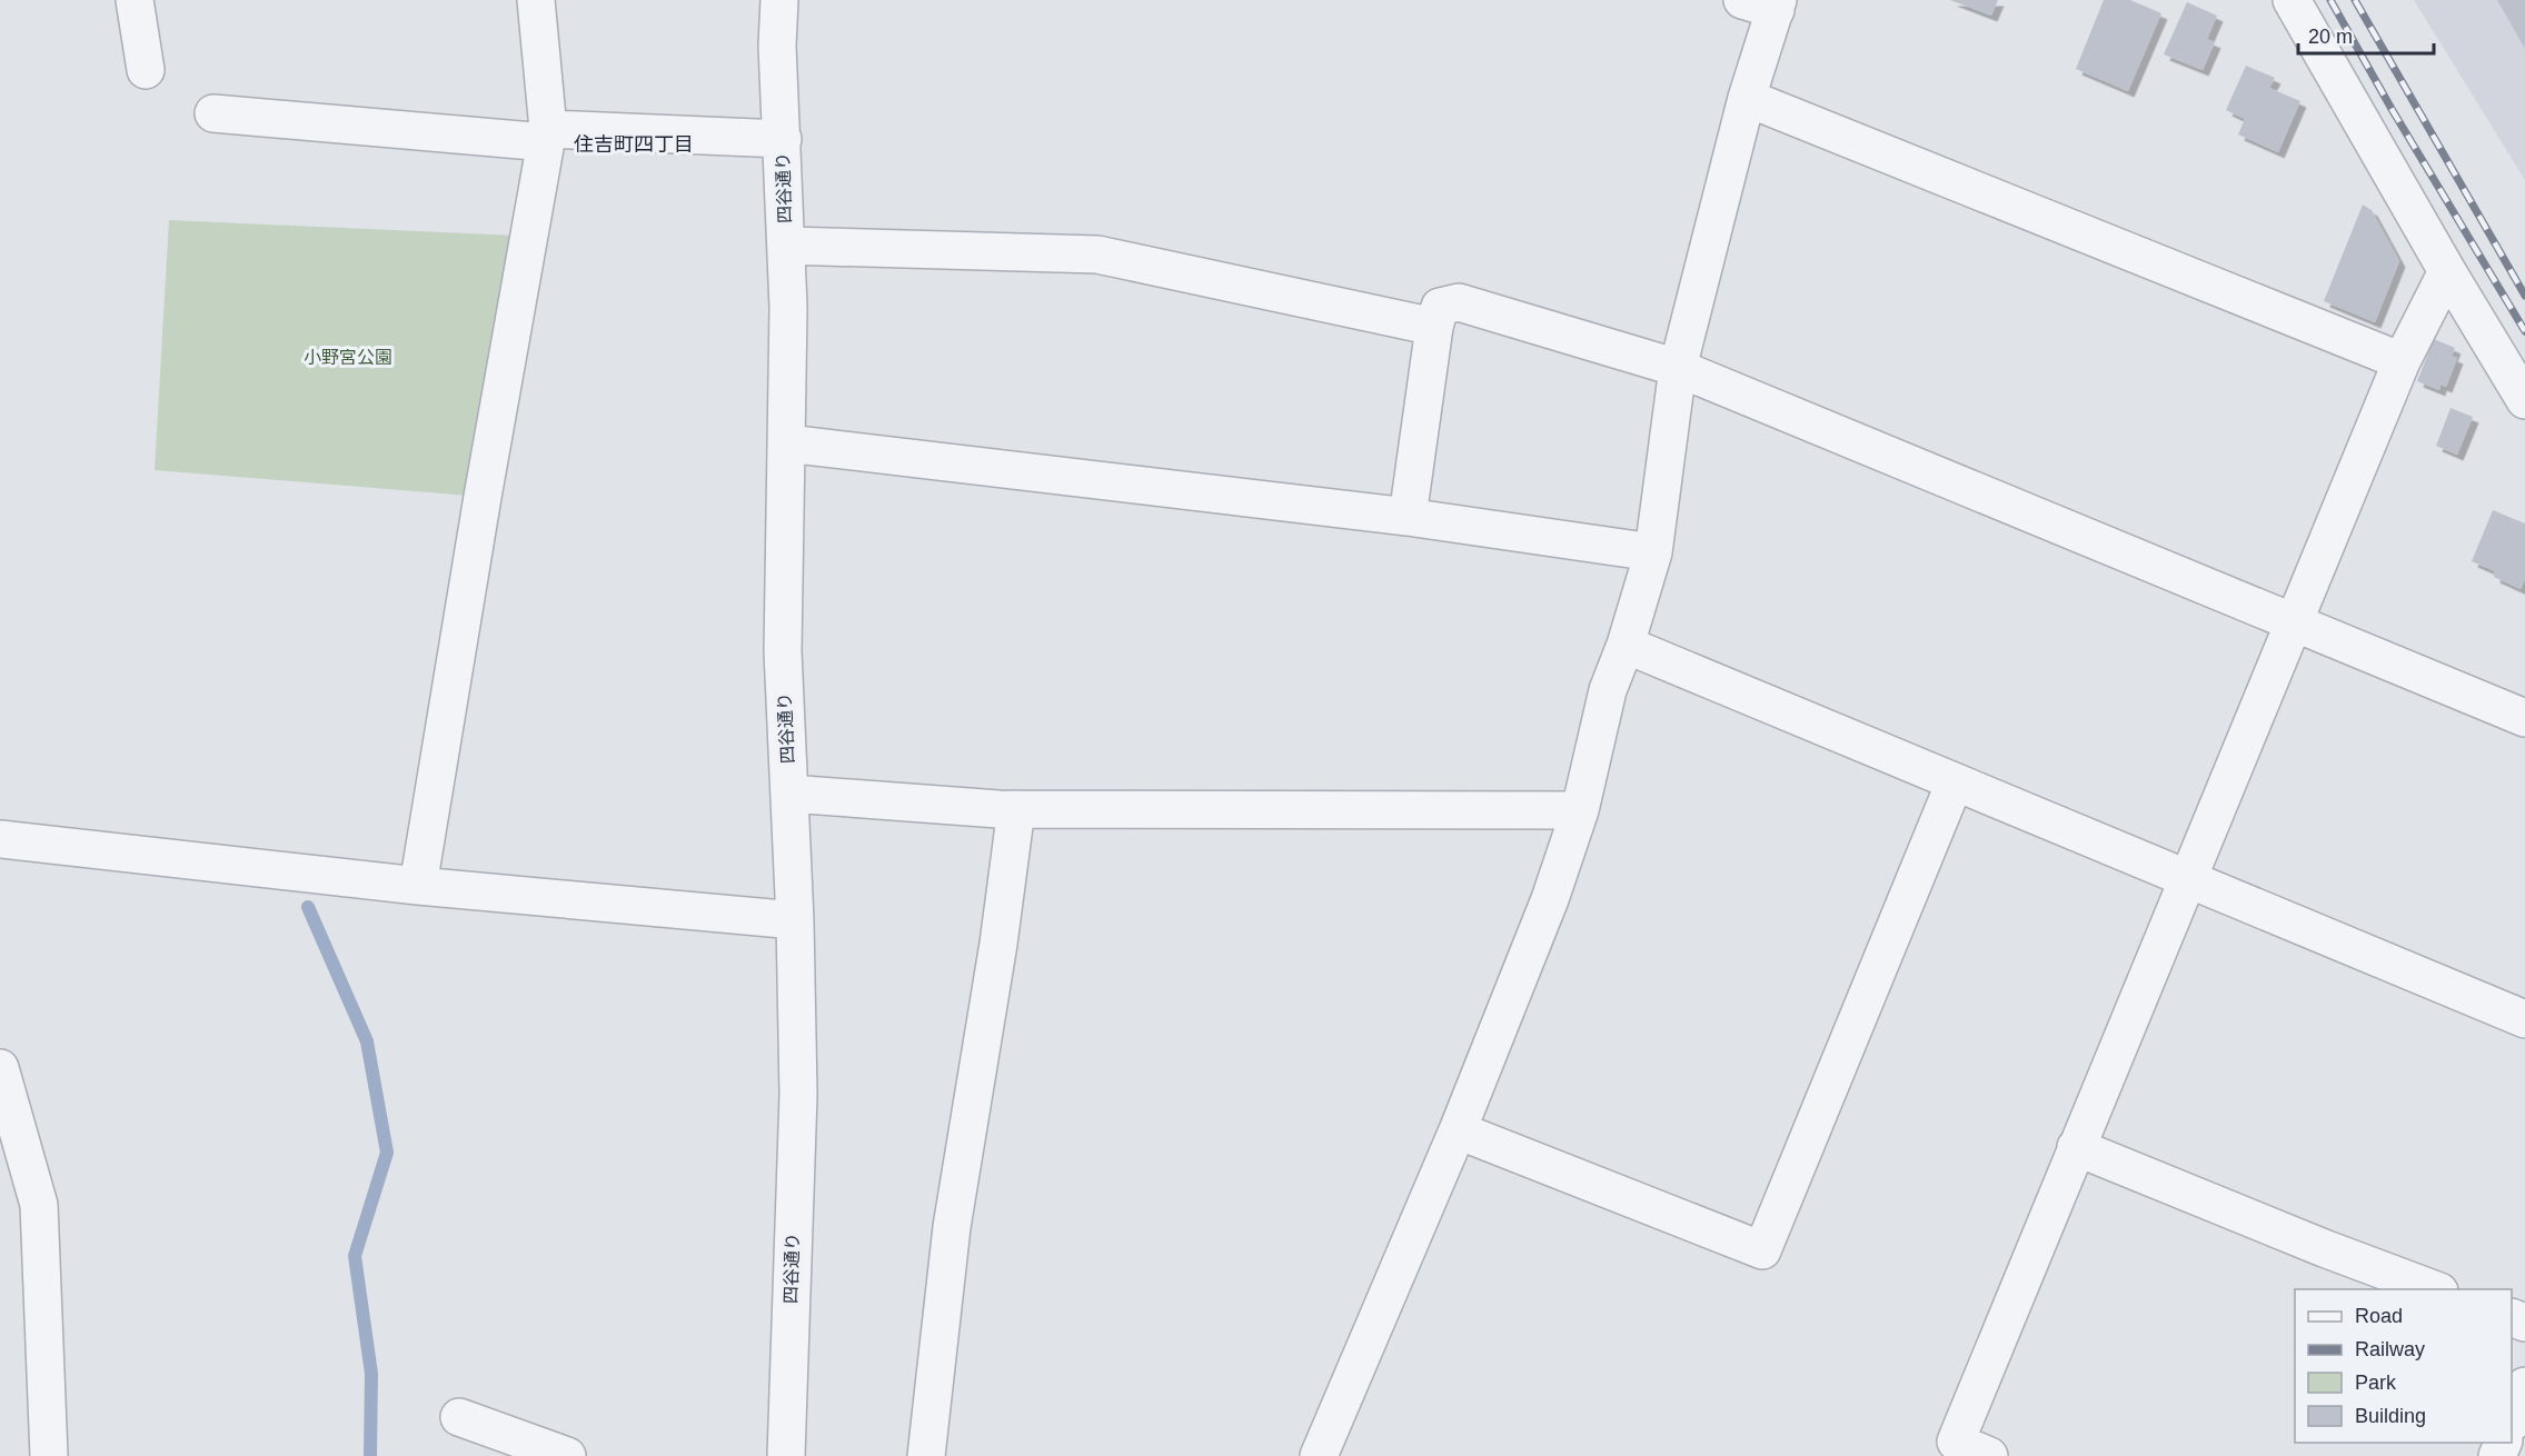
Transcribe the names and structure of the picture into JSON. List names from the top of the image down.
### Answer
{
  "streets": {
    "street": ["四谷通り"]
  },
  "districts": ["住吉町四丁目"],
  "parks": ["小野宮公園"],
  "legend": [
    "Road",
    "Railway",
    "Park",
    "Building"
  ],
  "scale_bar": "20 m"
}
